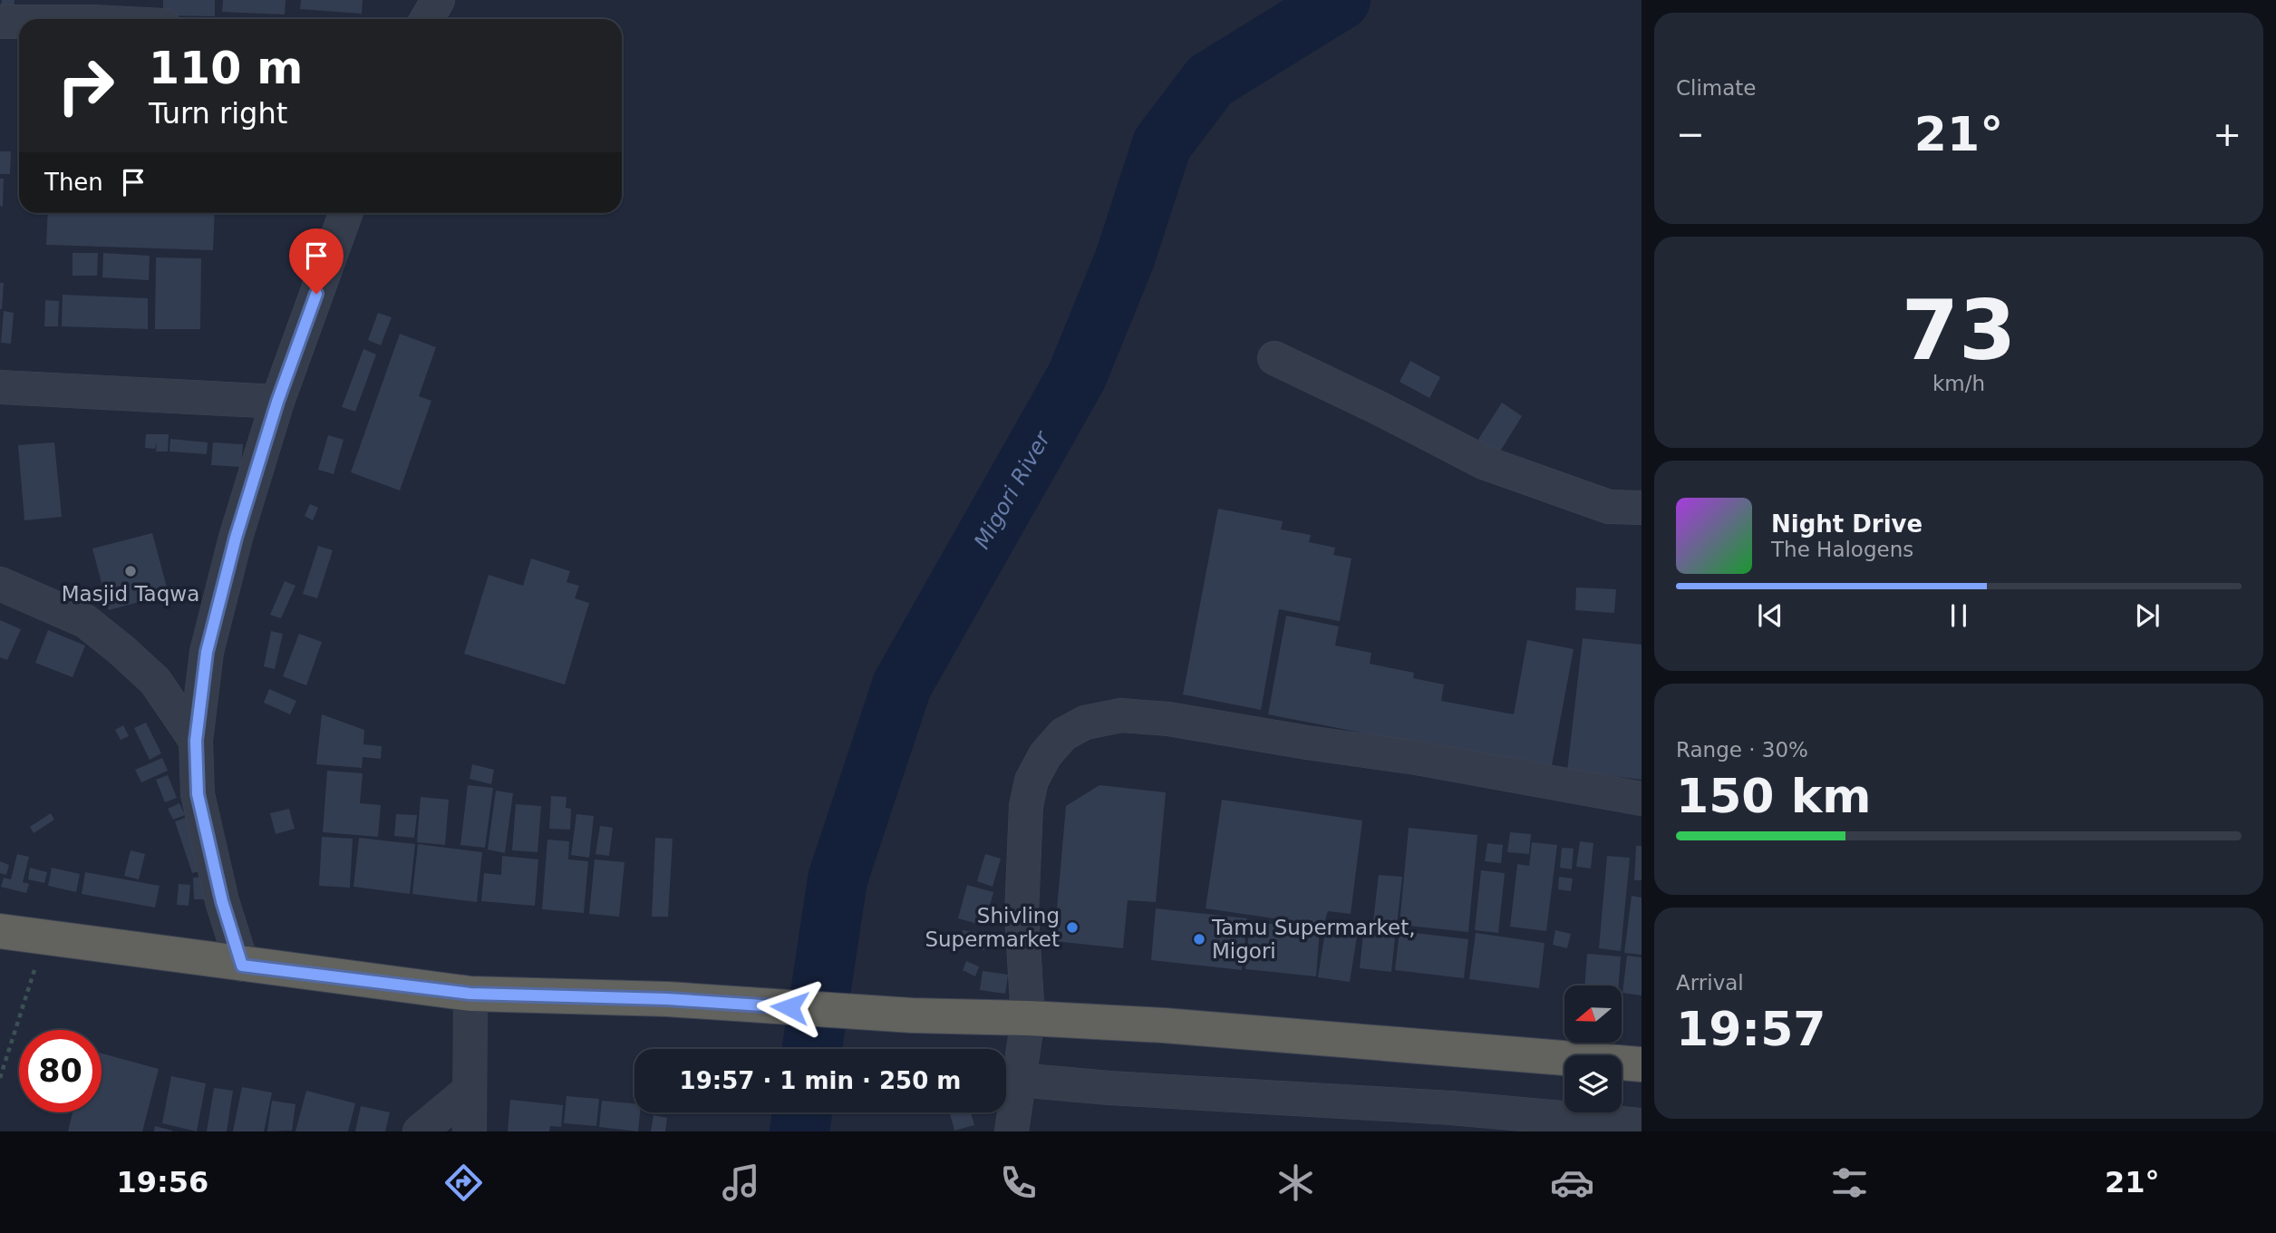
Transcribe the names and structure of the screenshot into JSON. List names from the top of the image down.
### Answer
{
  "water": ["Migori River"],
  "places": ["Masjid Taqwa", "Shivling Supermarket", "Tamu Supermarket, Migori"],
  "north": "left",
  "page": {
    "tile": [
      "Climate",
      ["73", "km/h"],
      ["Range · 30%", "150 km"],
      ["Arrival", "19:57"]
    ],
    "turn": ["110 m", "Turn right"],
    "heat": ["−", "21°", "+"],
    "then": "Then",
    "song": ["Night Drive", "The Halogens"],
    "limit": "80",
    "trip": "19:57 · 1 min · 250 m",
    "tabs": ["19:56", "21°"]
  }
}
